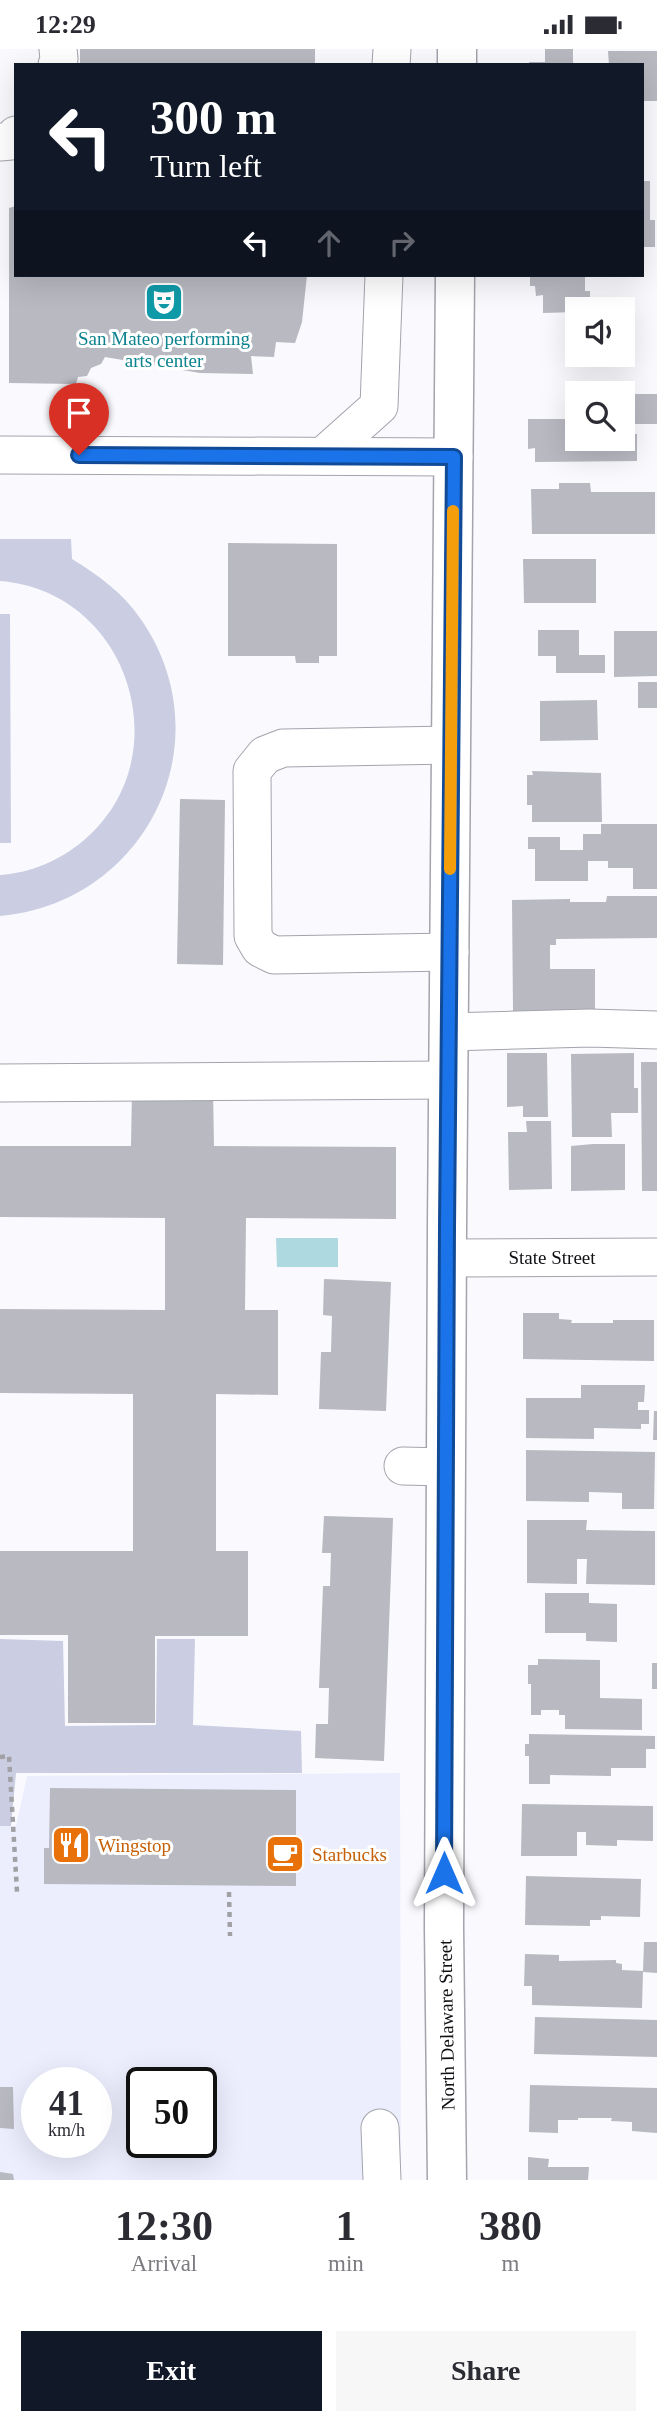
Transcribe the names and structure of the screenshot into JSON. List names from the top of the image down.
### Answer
{
  "streets": {
    "main road": ["North Delaware Street"],
    "street": ["State Street"]
  },
  "crossings": [
    ["State Street", "North Delaware Street"]
  ],
  "places": {
    "theatre": ["San Mateo performing arts center"],
    "restaurant": ["Wingstop"],
    "cafe": ["Starbucks"]
  },
  "page": {
    "status": "12:29",
    "turn": ["300 m", "Turn left"],
    "speed": "41 km/h",
    "limit": "50",
    "eta": [
      "12:30",
      "Arrival",
      "1",
      "min",
      "380",
      "m"
    ],
    "buttons": ["Exit", "Share"]
  }
}
